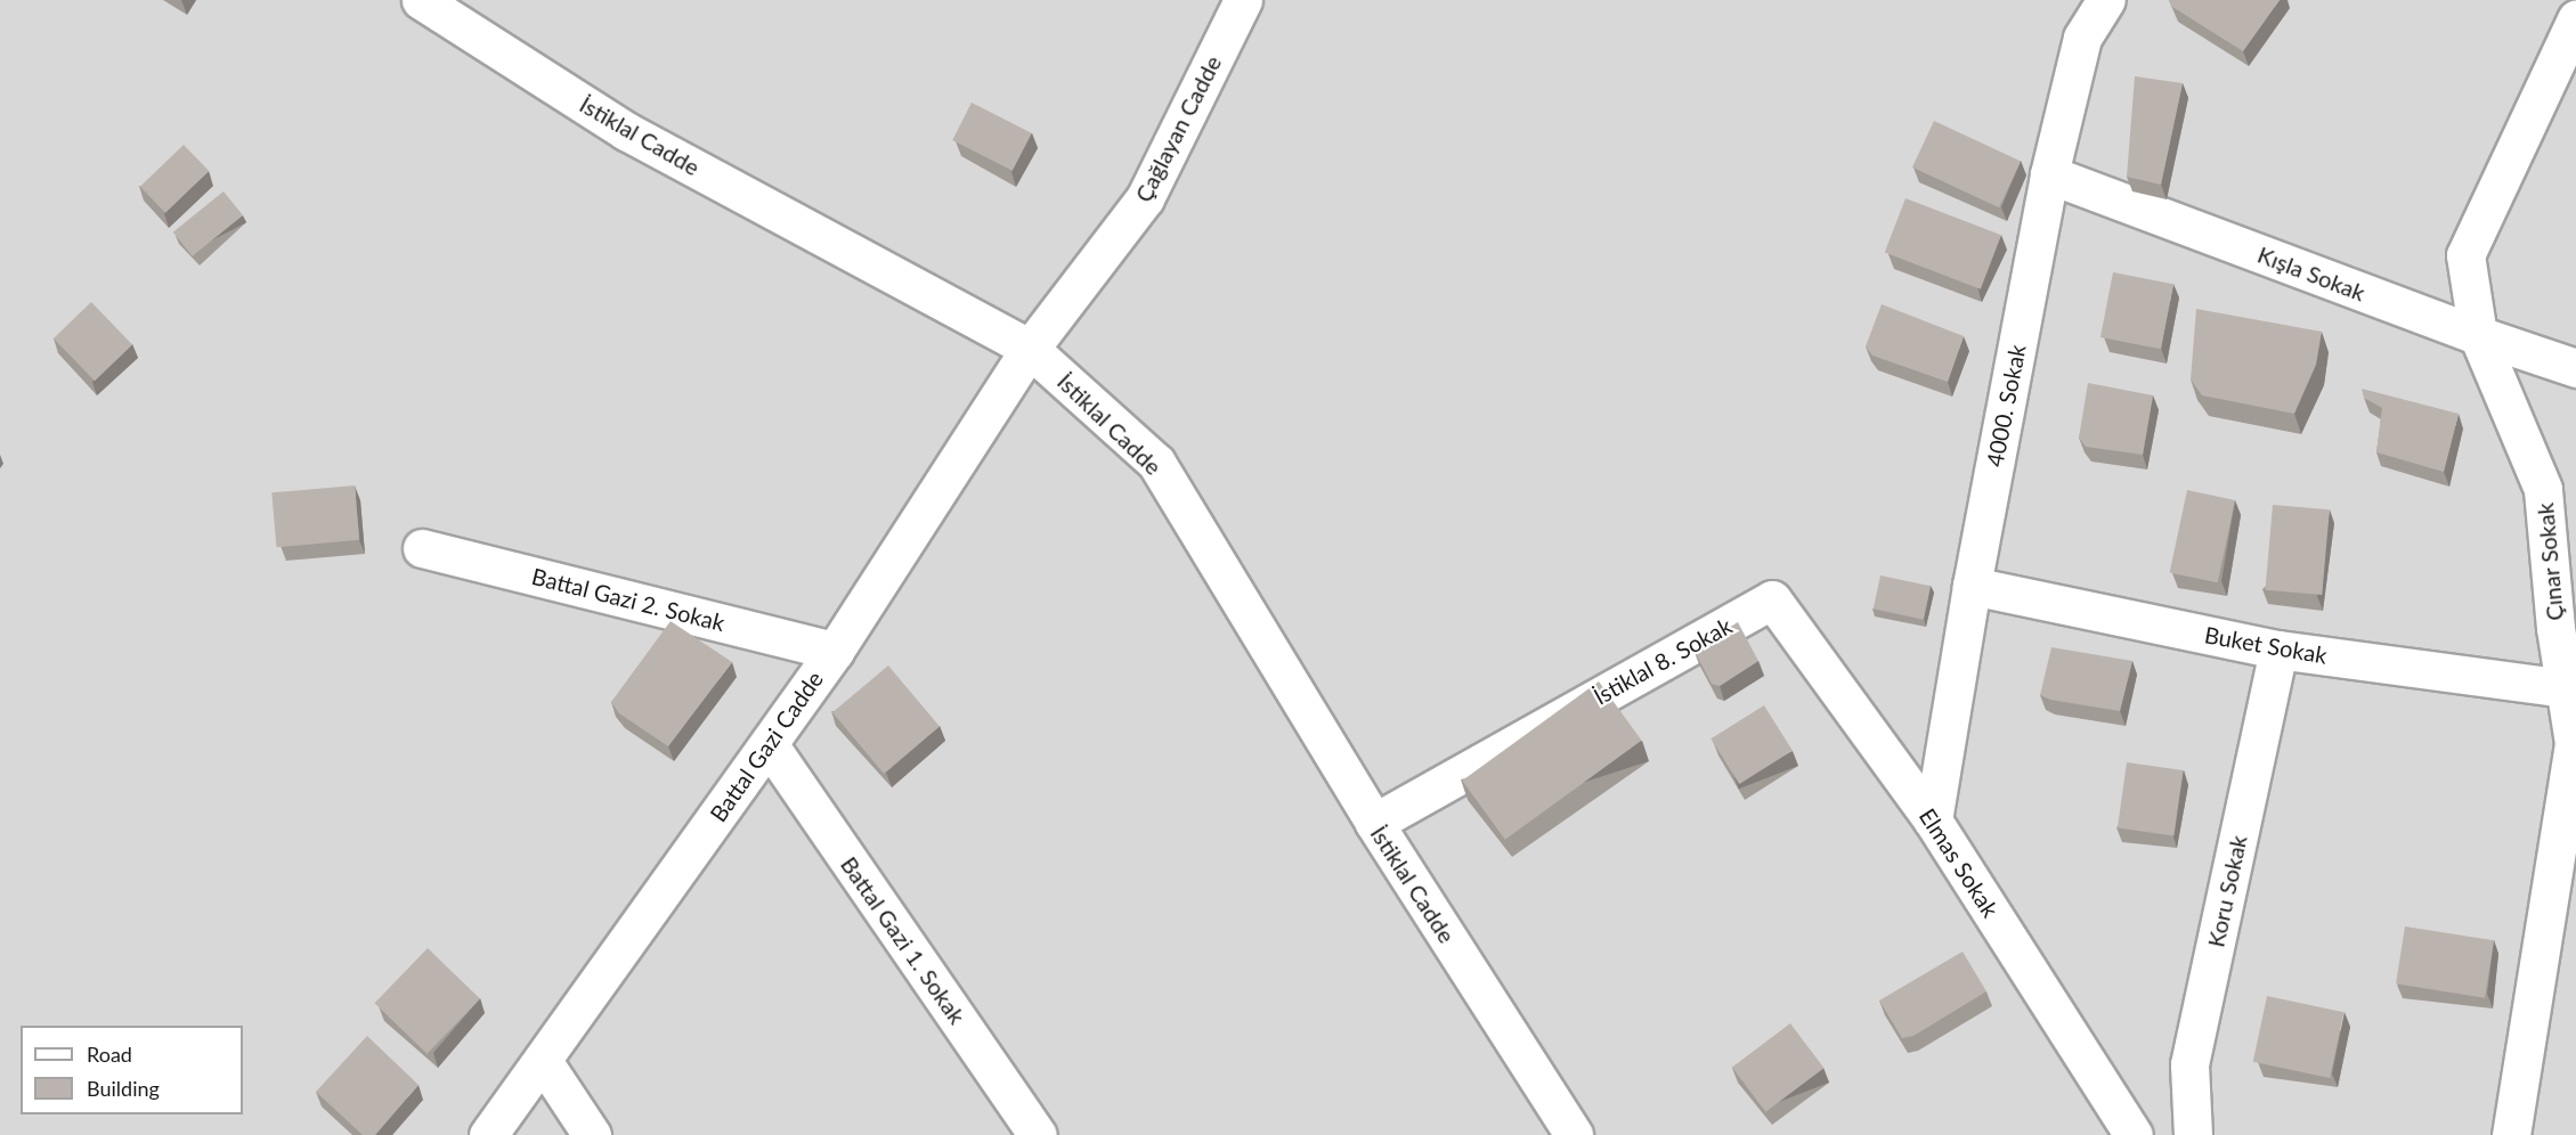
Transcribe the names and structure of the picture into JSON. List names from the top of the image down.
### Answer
{
  "streets": {
    "street": [
      "Çağlayan Cadde",
      "İstiklal Cadde",
      "Kışla Sokak",
      "4000. Sokak",
      "Çınar Sokak",
      "Battal Gazi 2. Sokak",
      "Buket Sokak",
      "İstiklal 8. Sokak",
      "Battal Gazi Cadde",
      "Elmas Sokak",
      "Koru Sokak",
      "Battal Gazi 1. Sokak"
    ]
  },
  "crossings": [
    ["Çağlayan Cadde", "İstiklal Cadde"],
    ["Çağlayan Cadde", "Battal Gazi Cadde"],
    ["İstiklal Cadde", "İstiklal 8. Sokak"],
    ["İstiklal Cadde", "Battal Gazi Cadde"],
    ["Kışla Sokak", "4000. Sokak"],
    ["Kışla Sokak", "Çınar Sokak"],
    ["4000. Sokak", "Buket Sokak"],
    ["4000. Sokak", "Elmas Sokak"],
    ["Çınar Sokak", "Buket Sokak"],
    ["Battal Gazi 2. Sokak", "Battal Gazi Cadde"],
    ["Buket Sokak", "Koru Sokak"],
    ["İstiklal 8. Sokak", "Elmas Sokak"],
    ["Battal Gazi Cadde", "Battal Gazi 1. Sokak"]
  ],
  "legend": ["Road", "Building"]
}
